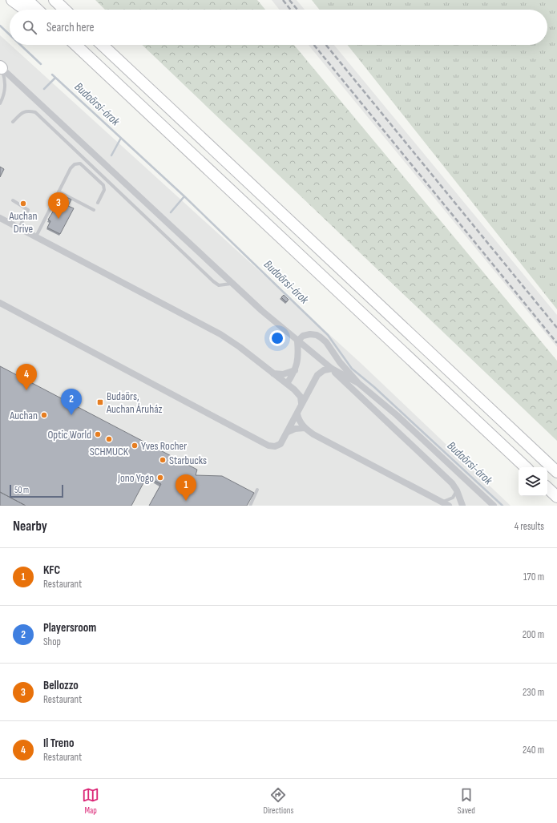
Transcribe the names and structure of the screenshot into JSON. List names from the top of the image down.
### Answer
{
  "water": ["Budaörsi-árok"],
  "places": {
    "other": [
      "Auchan Drive",
      "Auchan",
      "Optic World",
      "SCHMUCK",
      "Yves Rocher",
      "Starbucks",
      "Jono Yogo"
    ],
    "transit": ["Budaörs, Auchan Áruház"]
  },
  "scale_bar": "50 m",
  "page": {
    "search": "Search here",
    "pins": [
      "3",
      "4",
      "2",
      "1"
    ],
    "scale": "50 m",
    "heading": ["Nearby", "4 results"],
    "list": [
      {
        "mark": "1",
        "name": "KFC",
        "note": "Restaurant",
        "value": "170 m"
      },
      {
        "mark": "2",
        "name": "Playersroom",
        "note": "Shop",
        "value": "200 m"
      },
      {
        "mark": "3",
        "name": "Bellozzo",
        "note": "Restaurant",
        "value": "230 m"
      },
      {
        "mark": "4",
        "name": "Il Treno",
        "note": "Restaurant",
        "value": "240 m"
      }
    ],
    "nav": ["Map", "Directions", "Saved"]
  }
}
